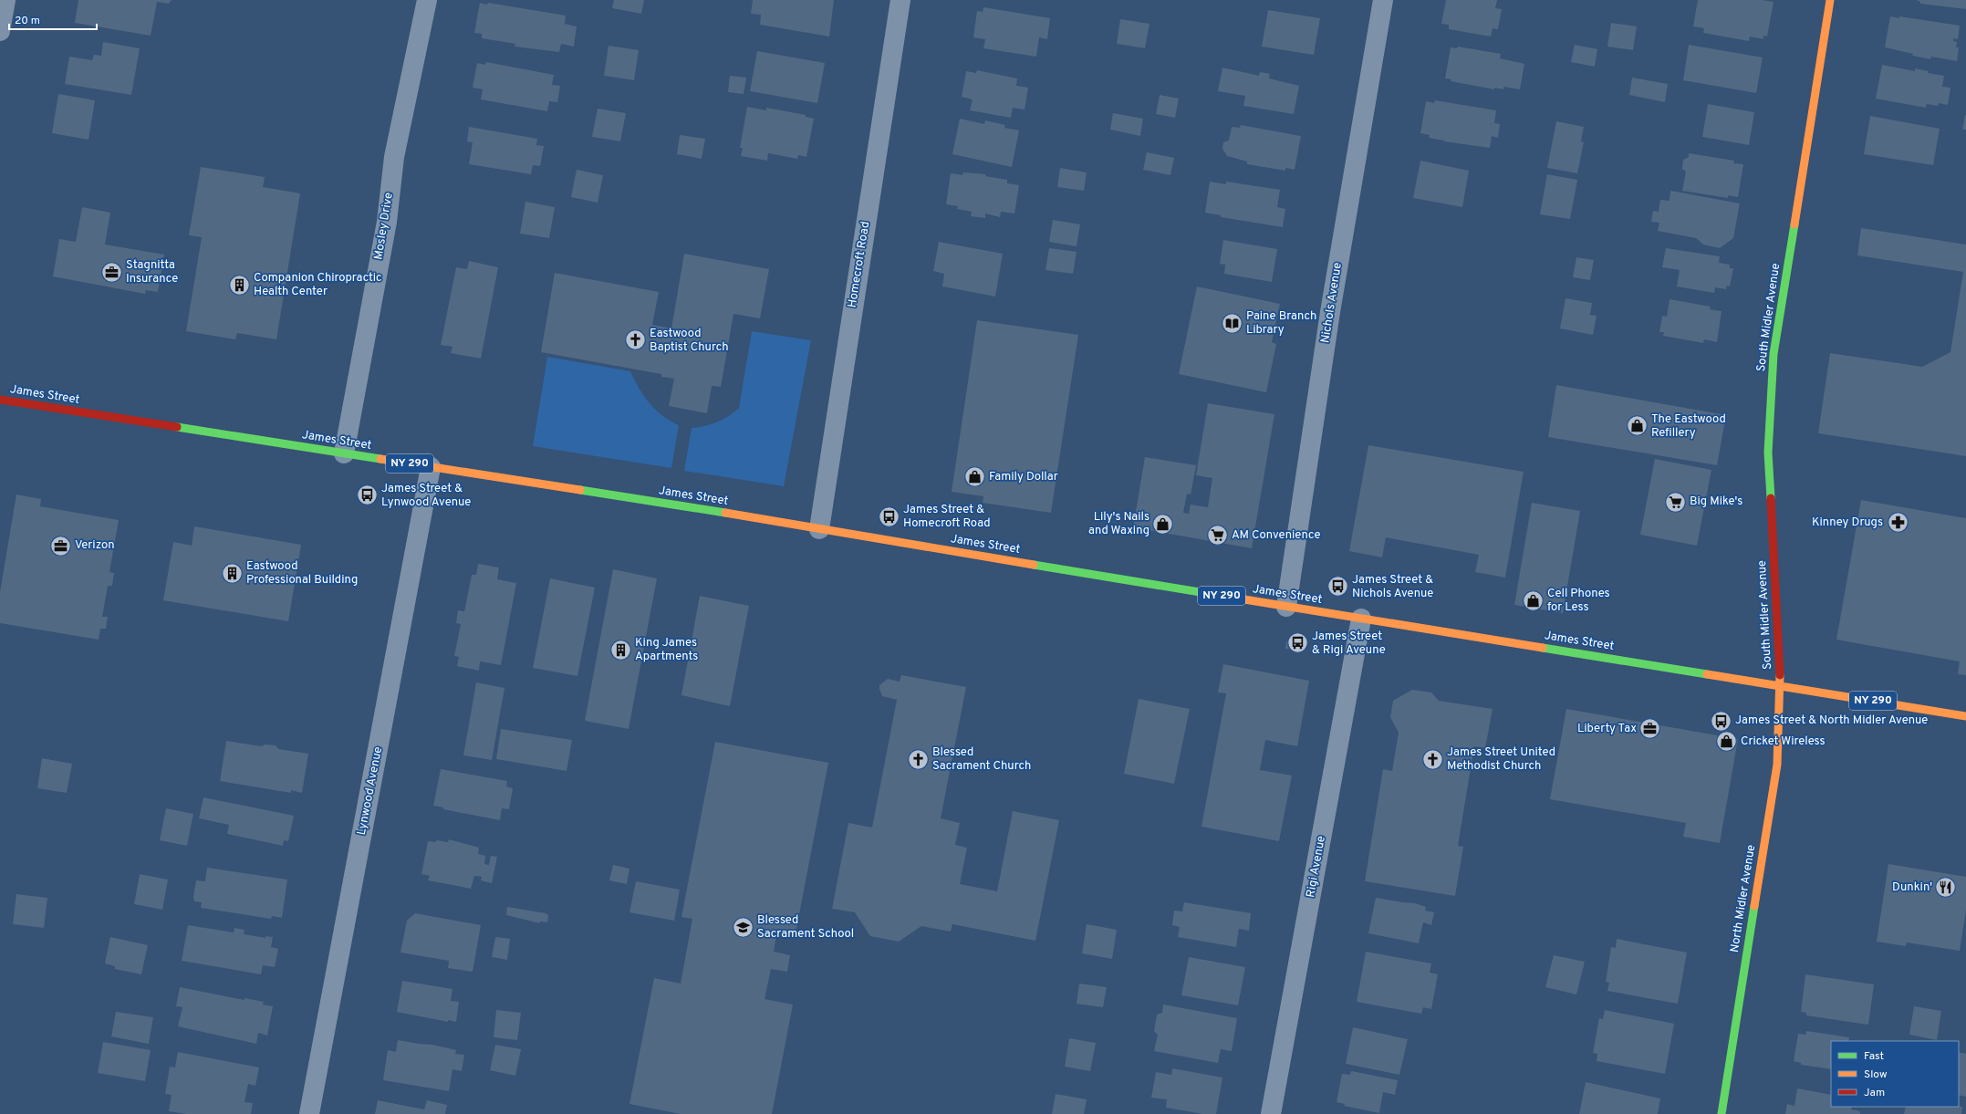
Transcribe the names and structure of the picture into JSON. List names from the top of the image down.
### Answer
{
  "streets": {
    "main road": [
      "South Midler Avenue",
      "James Street",
      "NY 290",
      "North Midler Avenue"
    ],
    "street": [
      "Mosley Drive",
      "Homecroft Road",
      "Nichols Avenue",
      "Lynwood Avenue",
      "Rigi Avenue"
    ]
  },
  "crossings": [
    ["Mosley Drive", "James Street"],
    ["Homecroft Road", "James Street"],
    ["Nichols Avenue", "James Street"],
    ["South Midler Avenue", "James Street"],
    ["South Midler Avenue", "North Midler Avenue"],
    ["James Street", "Lynwood Avenue"],
    ["James Street", "Rigi Avenue"],
    ["James Street", "North Midler Avenue"]
  ],
  "places": {
    "office": ["Stagnitta Insurance", "Verizon", "Liberty Tax"],
    "building": ["Companion Chiropractic Health Center", "Eastwood Professional Building", "King James Apartments"],
    "library": ["Paine Branch Library"],
    "church": ["Eastwood Baptist Church", "Blessed Sacrament Church", "James Street United Methodist Church"],
    "shop": [
      "The Eastwood Refillery",
      "Family Dollar",
      "Lily's Nails and Waxing",
      "Cell Phones for Less",
      "Cricket Wireless"
    ],
    "bus stop": [
      "James Street & Lynwood Avenue",
      "James Street & Homecroft Road",
      "James Street & Nichols Avenue",
      "James Street & Rigi Aveune",
      "James Street & North Midler Avenue"
    ],
    "supermarket": ["Big Mike's", "AM Convenience"],
    "pharmacy": ["Kinney Drugs"],
    "restaurant": ["Dunkin'"],
    "school or university": ["Blessed Sacrament School"]
  },
  "legend": ["Fast", "Slow", "Jam"],
  "scale_bar": "20 m"
}
